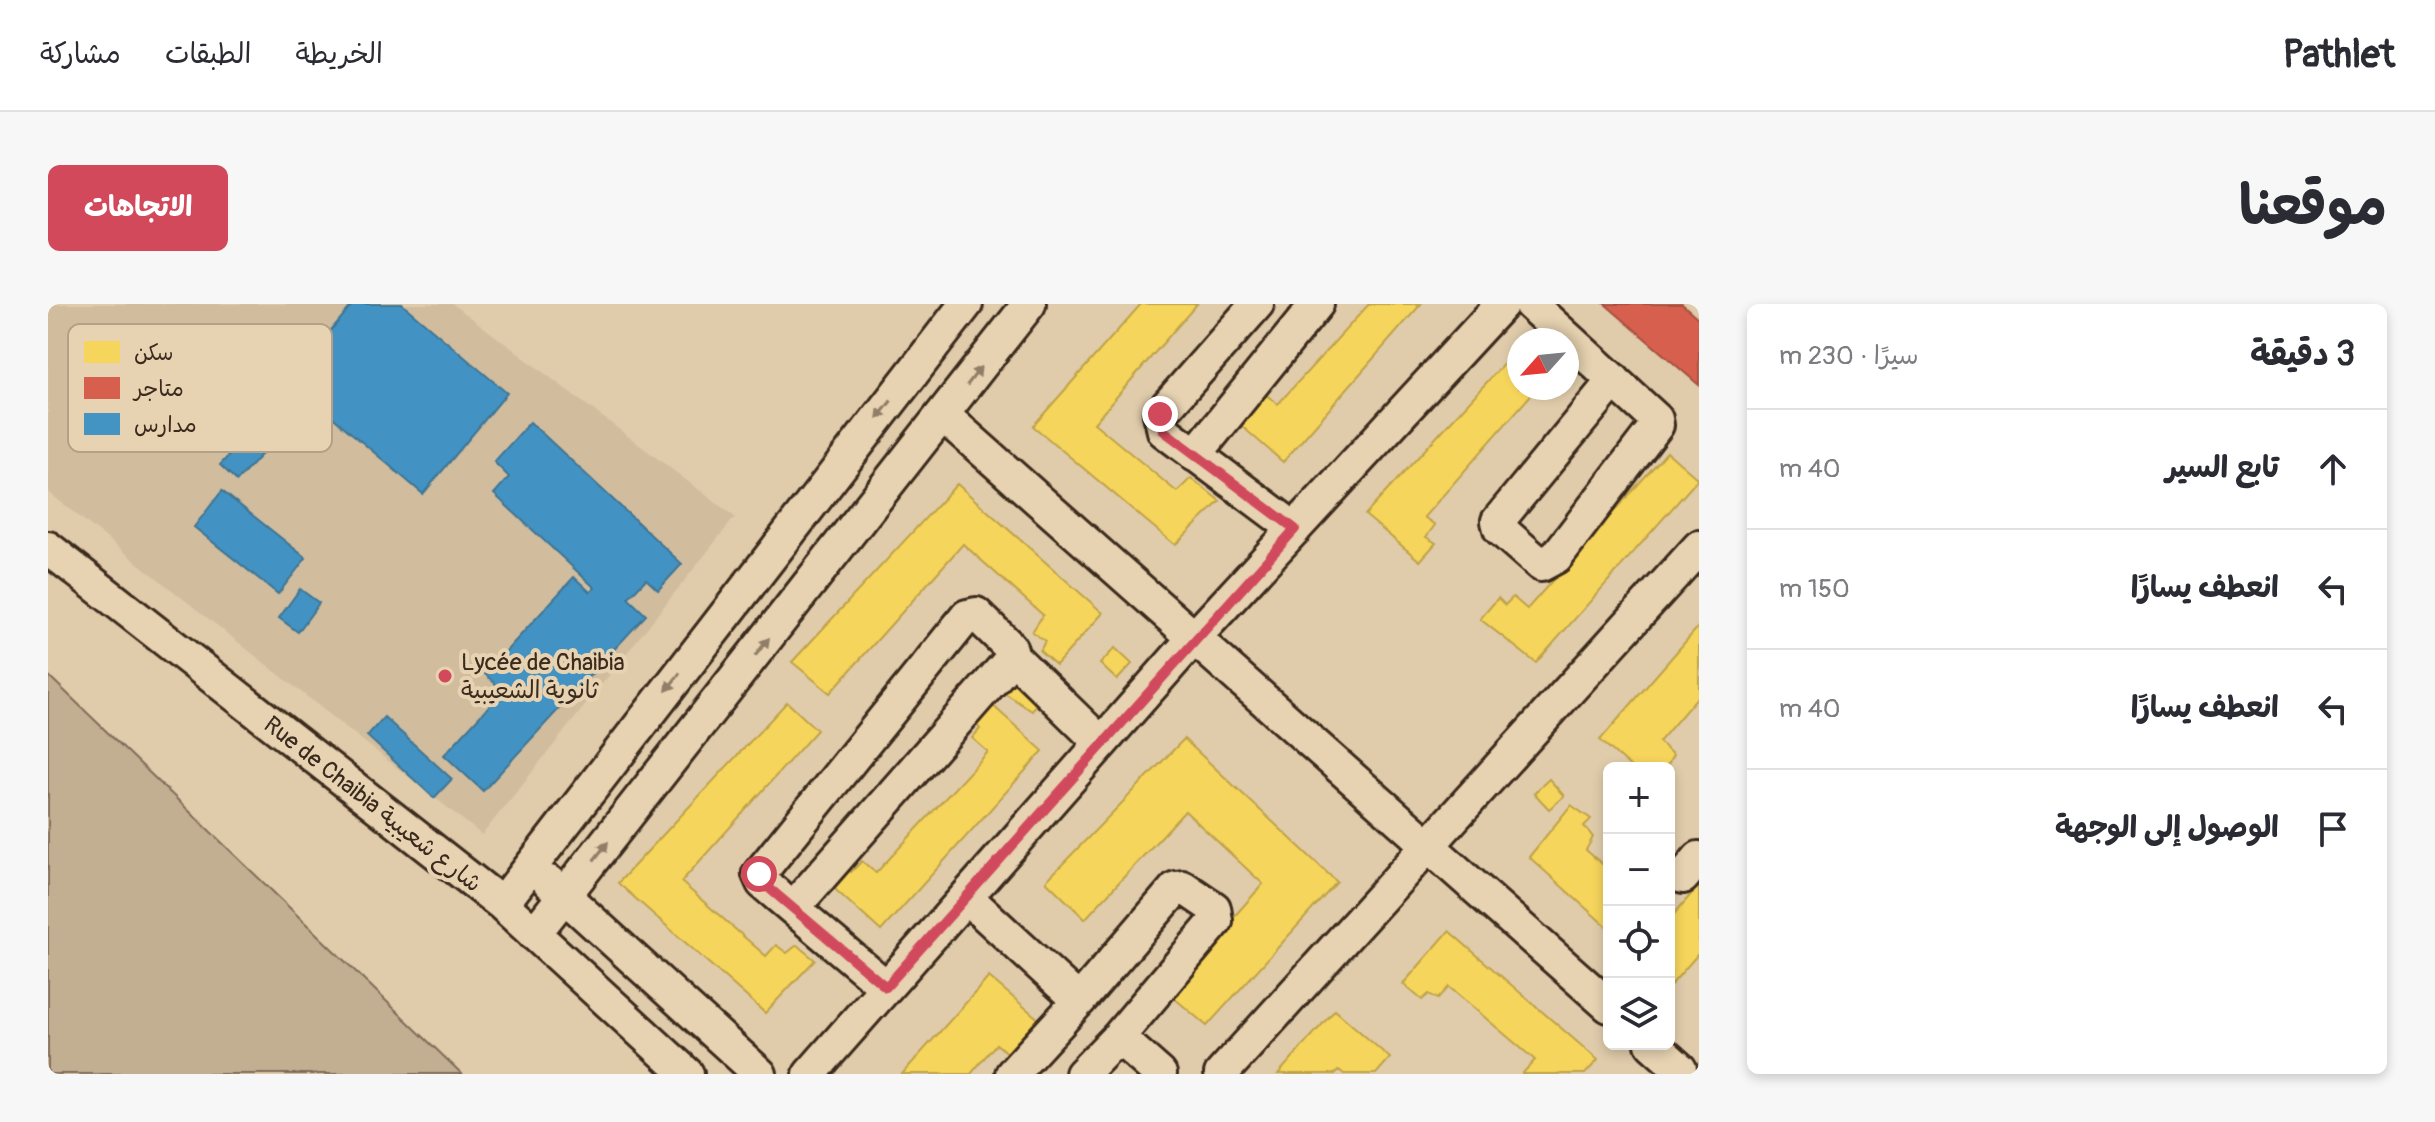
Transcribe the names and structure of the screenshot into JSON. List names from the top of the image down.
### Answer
{
  "streets": {
    "street": ["Rue de Chaibia شارع شعيبية"]
  },
  "places": ["Lycée de Chaibia ثانوية الشعيبية"],
  "legend": ["سكن", "متاجر", "مدارس"],
  "north": "bottom left",
  "page": {
    "header": "Pathlet",
    "nav": ["الخريطة", "الطبقات", "مشاركة"],
    "title": "موقعنا",
    "buttons": "الاتجاهات",
    "heading": ["3 دقيقة", "سيرًا · 230 m"],
    "list": [
      ["تابع السير", "40 m"],
      ["انعطف يسارًا", "150 m"],
      ["انعطف يسارًا", "40 m"],
      "الوصول إلى الوجهة"
    ],
    "map_buttons": ["+", "−"]
  }
}
